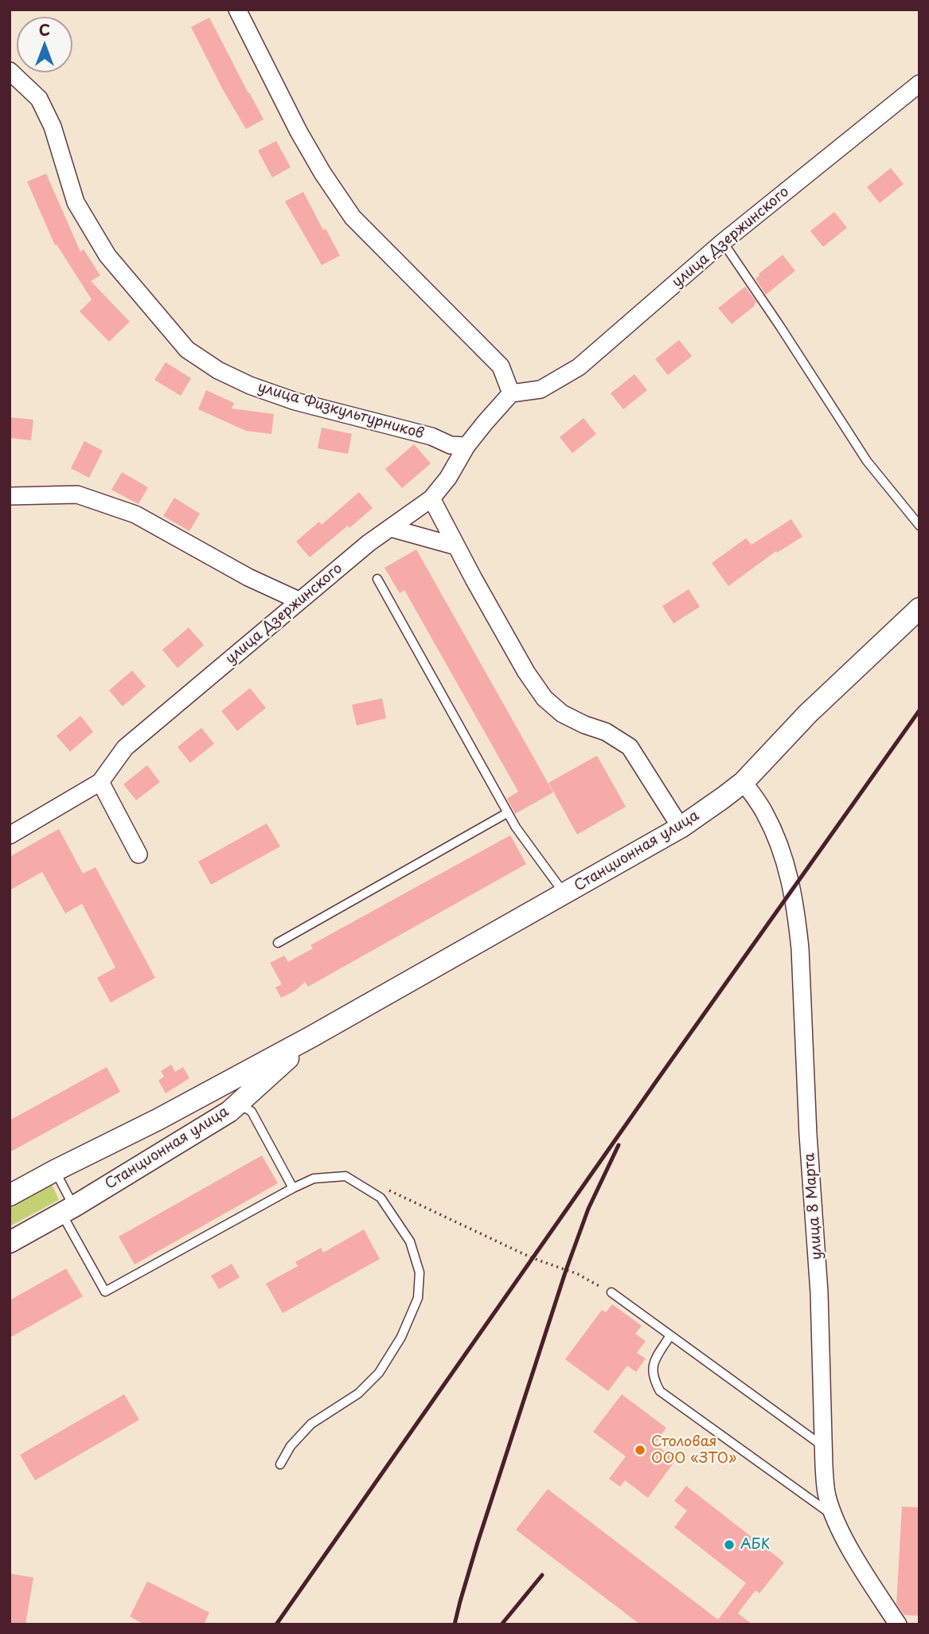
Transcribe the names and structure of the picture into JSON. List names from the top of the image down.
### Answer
{
  "streets": {
    "street": [
      "улица Дзержинского",
      "улица Физкультурников",
      "Станционная улица",
      "улица 8 Марта"
    ]
  },
  "crossings": [
    ["улица Дзержинского", "улица Физкультурников"],
    ["Станционная улица", "улица 8 Марта"]
  ],
  "places": ["Столовая ООО «ЗТО»", "АБК"],
  "north": "top"
}
